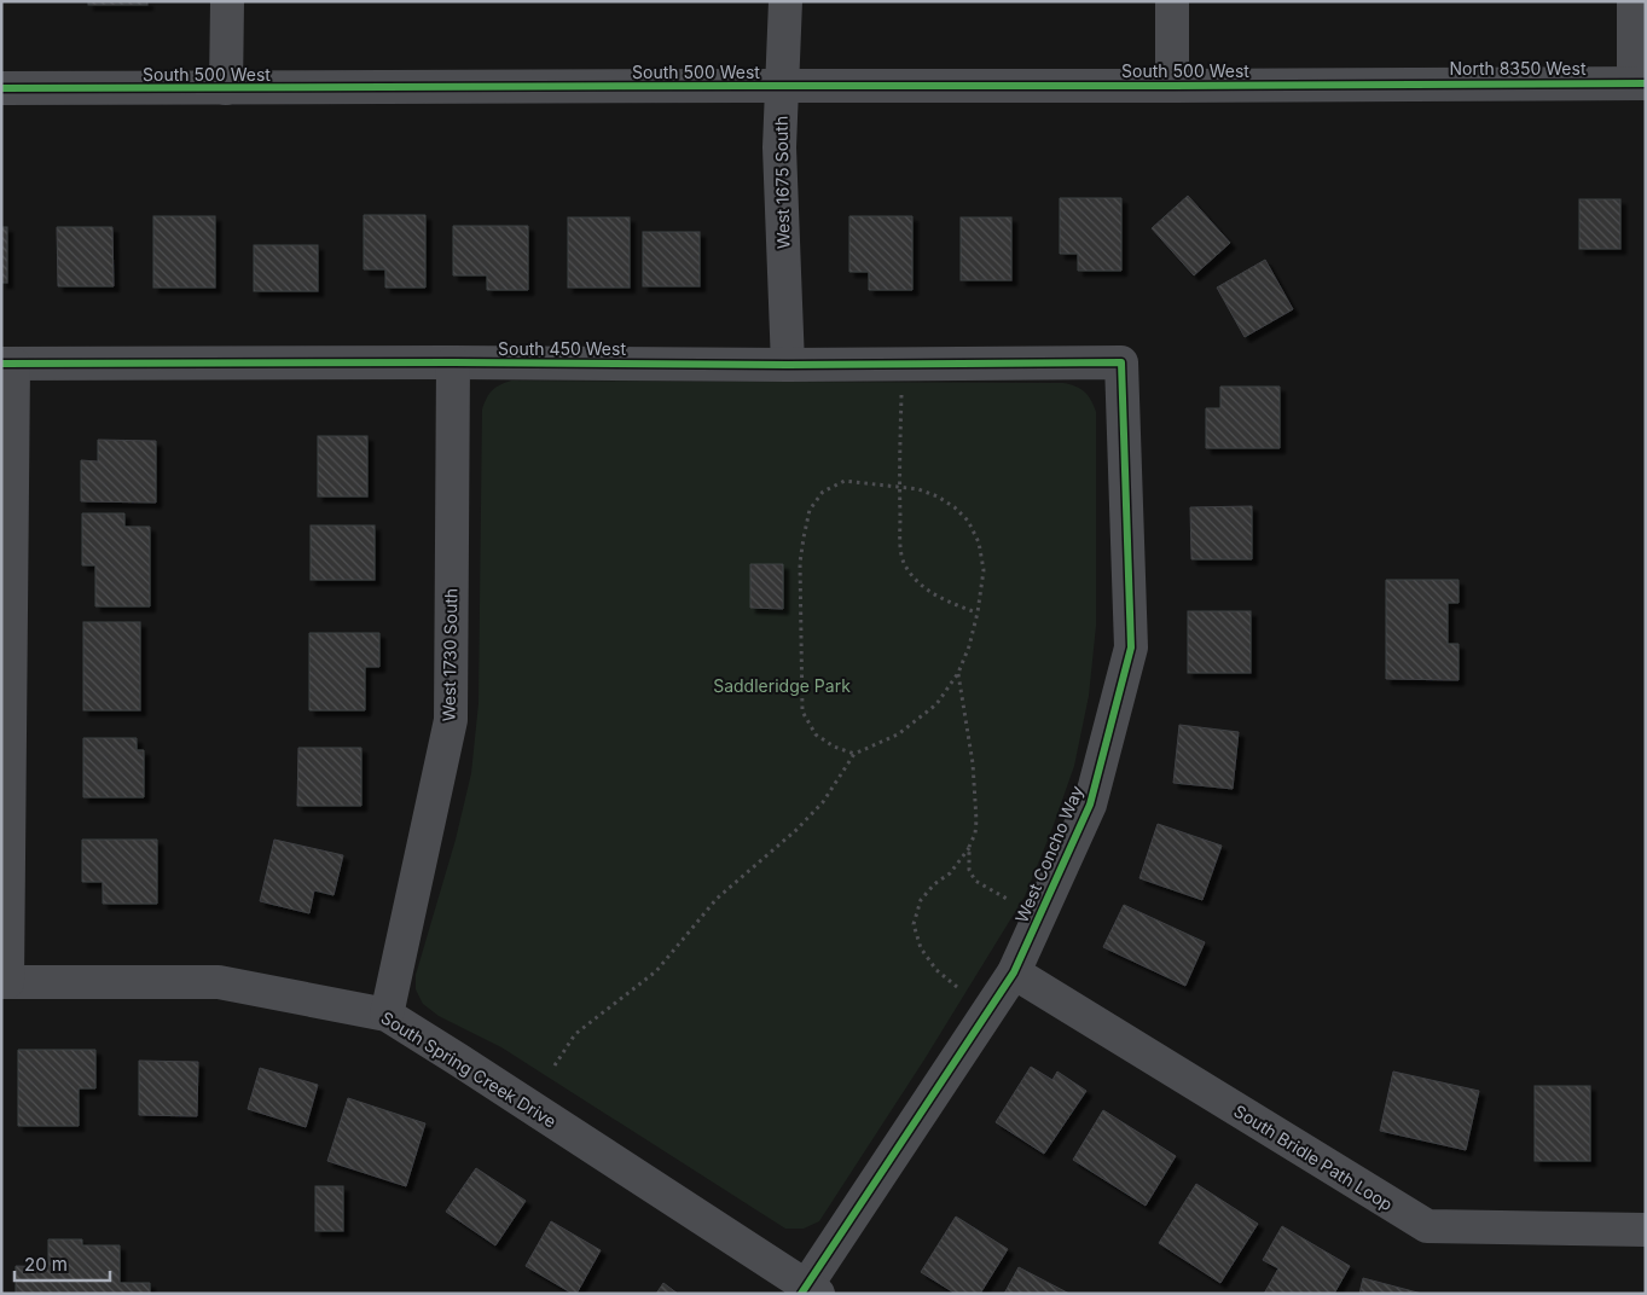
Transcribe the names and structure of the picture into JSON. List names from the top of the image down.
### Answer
{
  "streets": {
    "street": [
      "North 8350 West",
      "South 500 West",
      "West 1675 South",
      "South 450 West",
      "West 1730 South",
      "West Concho Way",
      "South Spring Creek Drive",
      "South Bridle Path Loop"
    ]
  },
  "crossings": [
    ["North 8350 West", "South 500 West"],
    ["South 500 West", "West 1675 South"],
    ["West 1675 South", "South 450 West"],
    ["South 450 West", "West 1730 South"],
    ["South 450 West", "West Concho Way"],
    ["West 1730 South", "South Spring Creek Drive"],
    ["West Concho Way", "South Spring Creek Drive"],
    ["West Concho Way", "South Bridle Path Loop"]
  ],
  "parks": ["Saddleridge Park"],
  "scale_bar": "20 m"
}
